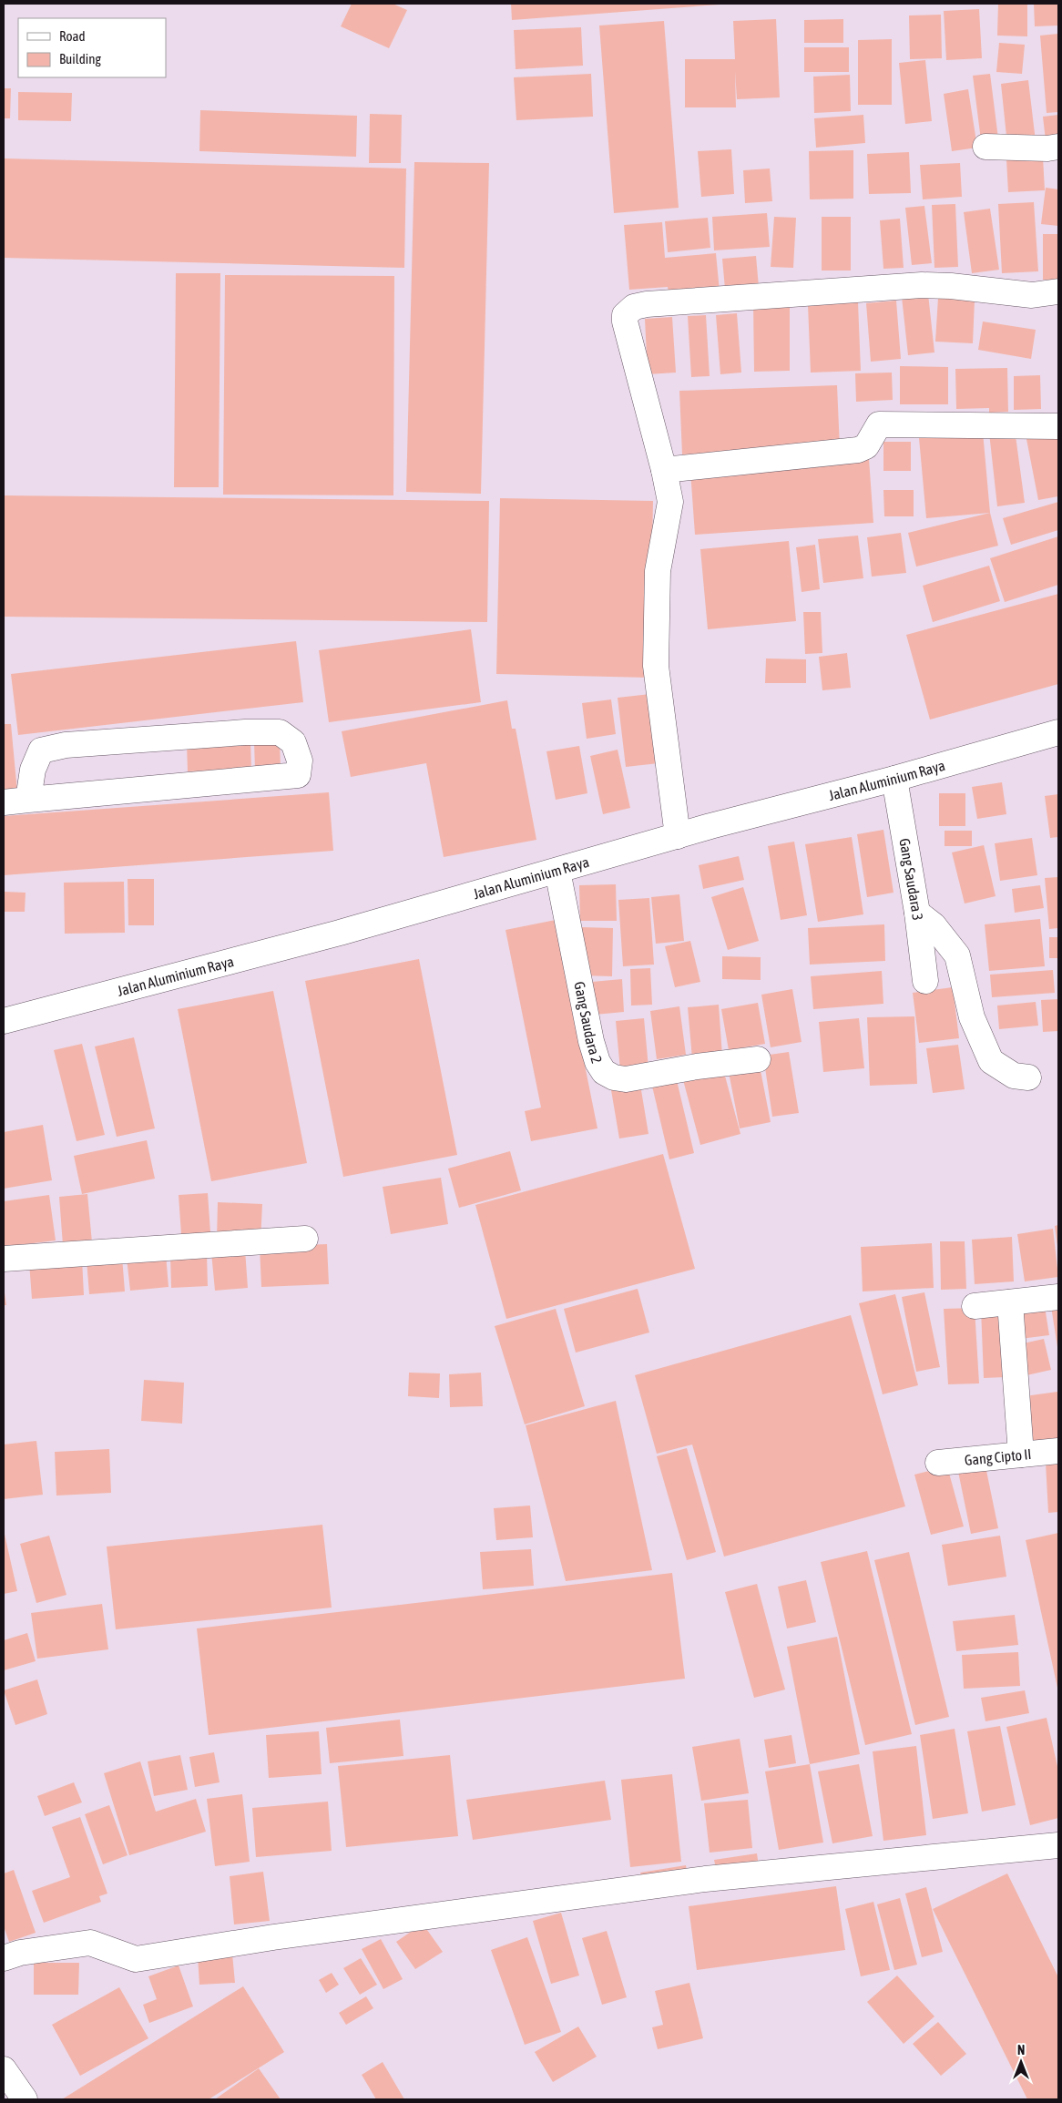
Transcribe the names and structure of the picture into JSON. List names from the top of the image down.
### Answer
{
  "streets": {
    "main road": [
      "Jalan Aluminium Raya",
      "Gang Saudara 3",
      "Gang Saudara 2",
      "Gang Cipto II"
    ]
  },
  "crossings": [
    ["Jalan Aluminium Raya", "Gang Saudara 3"],
    ["Jalan Aluminium Raya", "Gang Saudara 2"]
  ],
  "legend": ["Road", "Building"],
  "north": "top"
}
